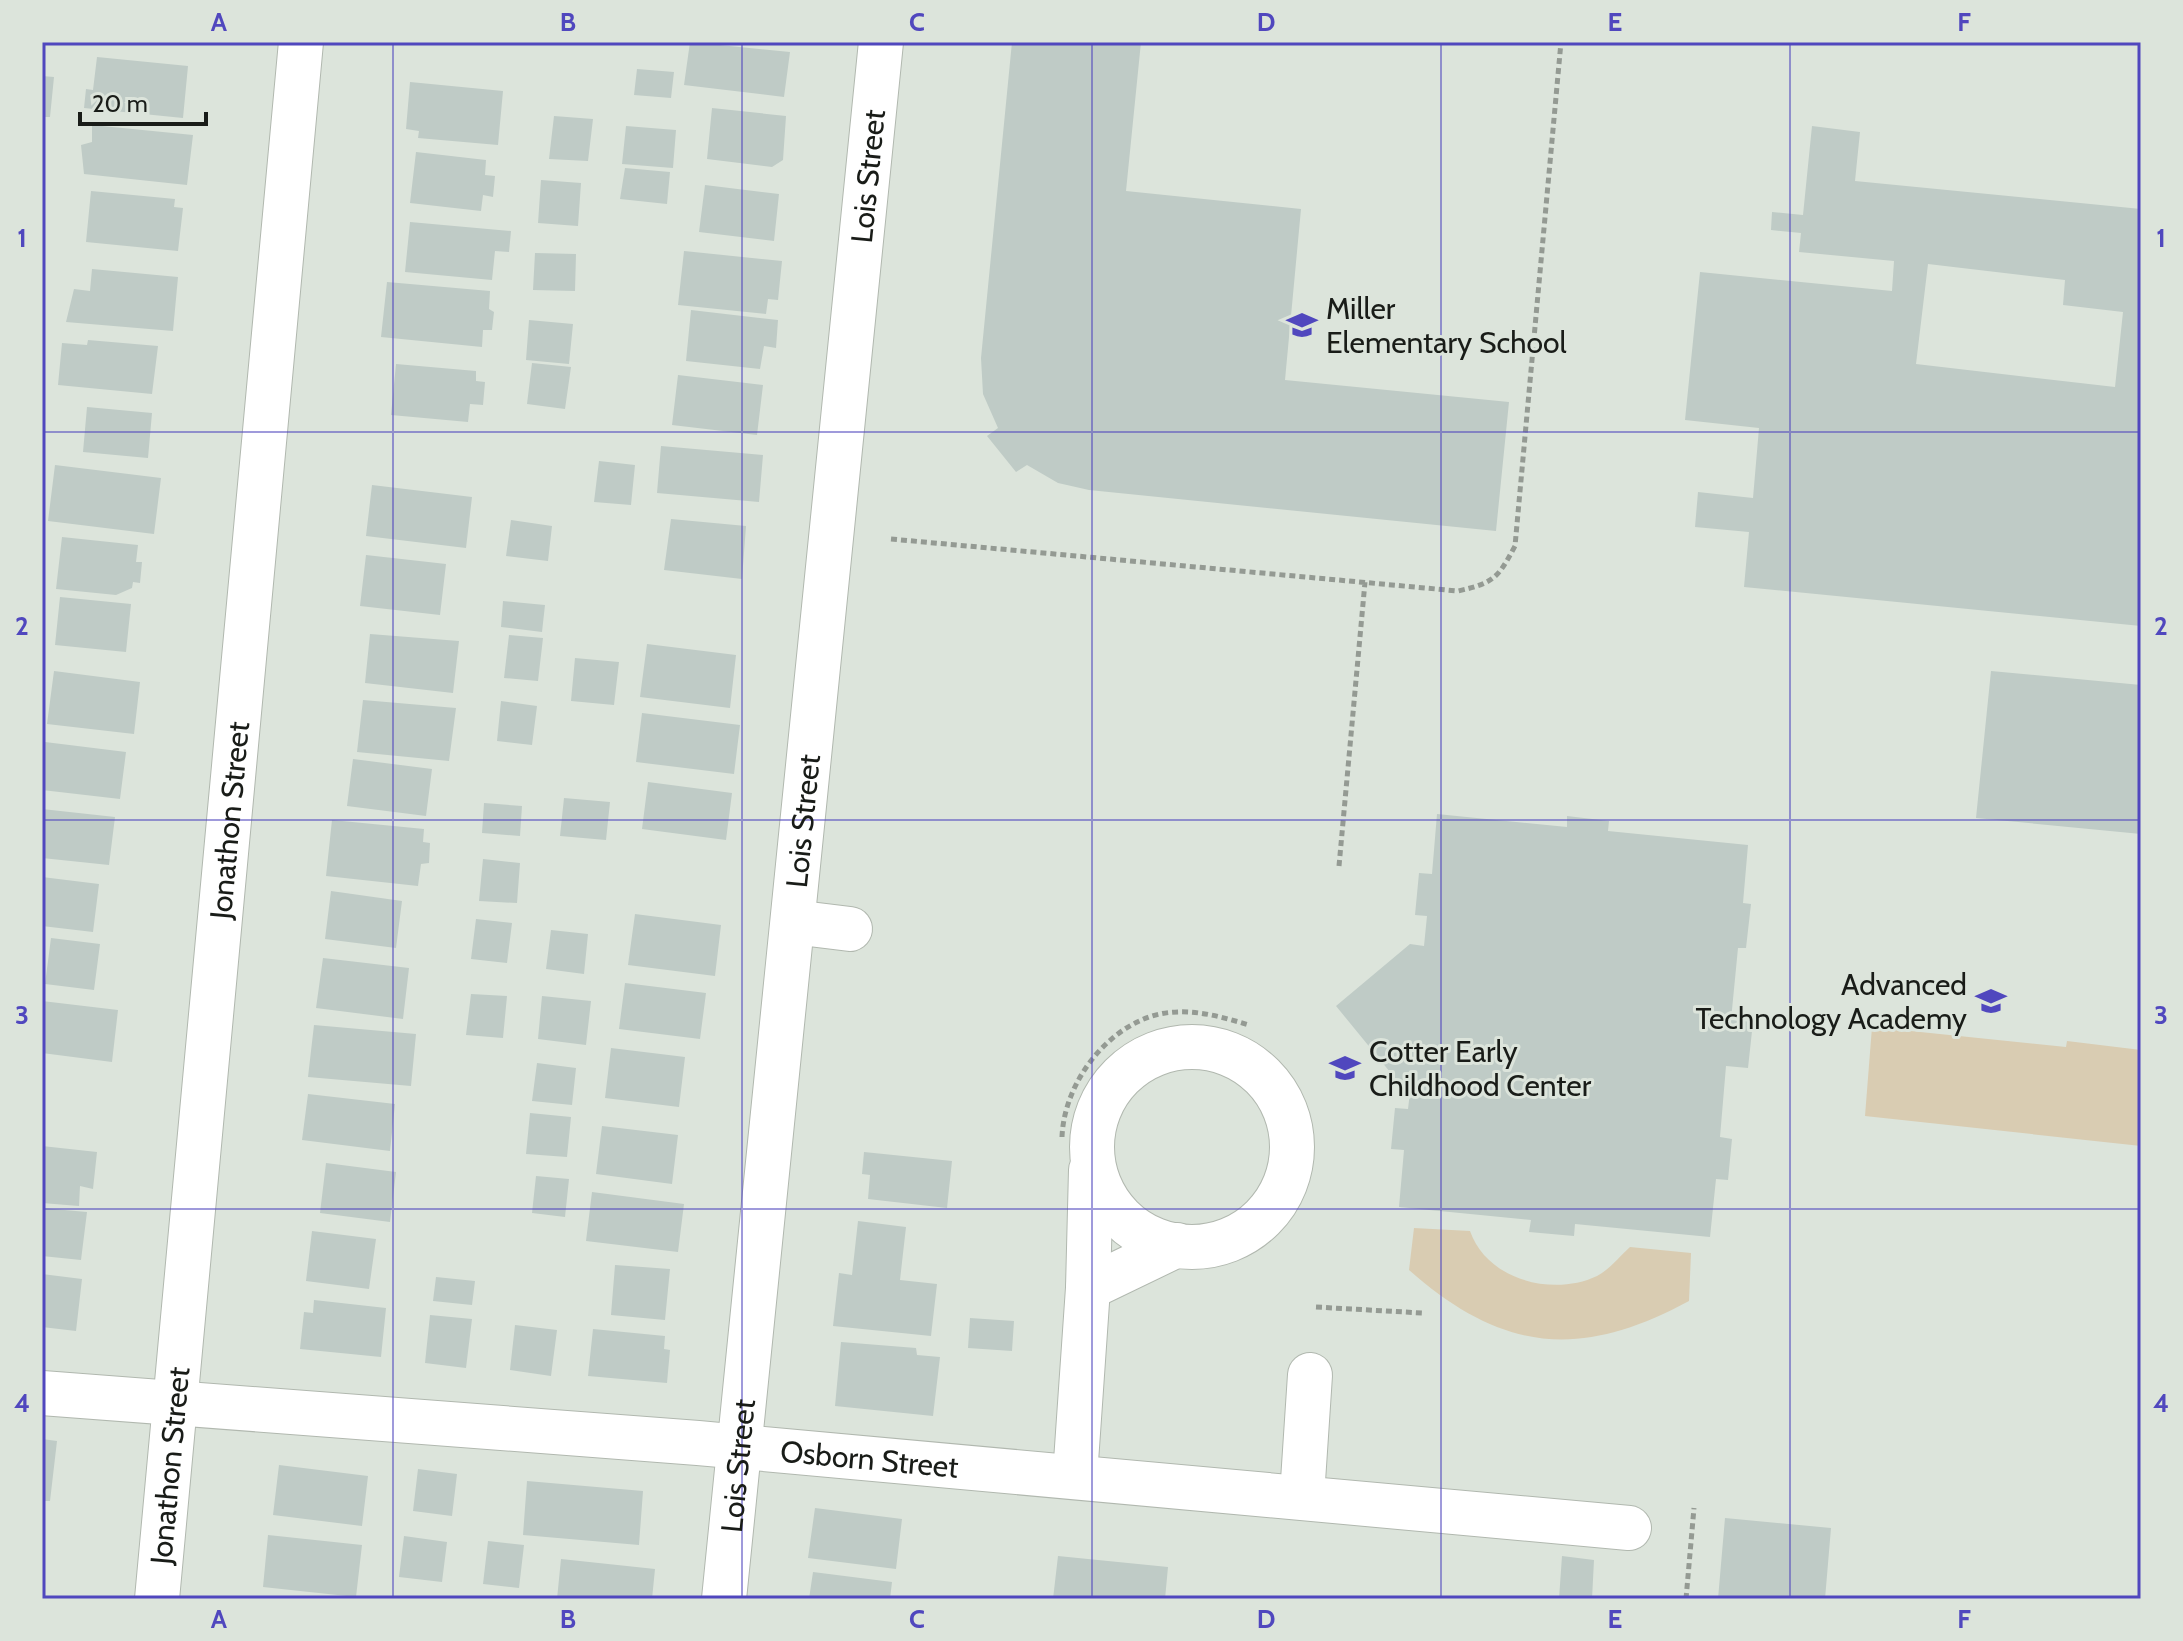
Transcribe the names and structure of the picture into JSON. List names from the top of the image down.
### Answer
{
  "streets": {
    "street": ["Lois Street", "Jonathon Street", "Osborn Street"]
  },
  "crossings": [
    ["Lois Street", "Osborn Street"],
    ["Jonathon Street", "Osborn Street"]
  ],
  "places": {
    "school or university": ["Miller Elementary School", "Advanced Technology Academy", "Cotter Early Childhood Center"]
  },
  "scale_bar": "20 m",
  "grid": {
    "columns": [
      "A",
      "B",
      "C",
      "D",
      "E",
      "F"
    ],
    "rows": [
      "1",
      "2",
      "3",
      "4"
    ]
  }
}
